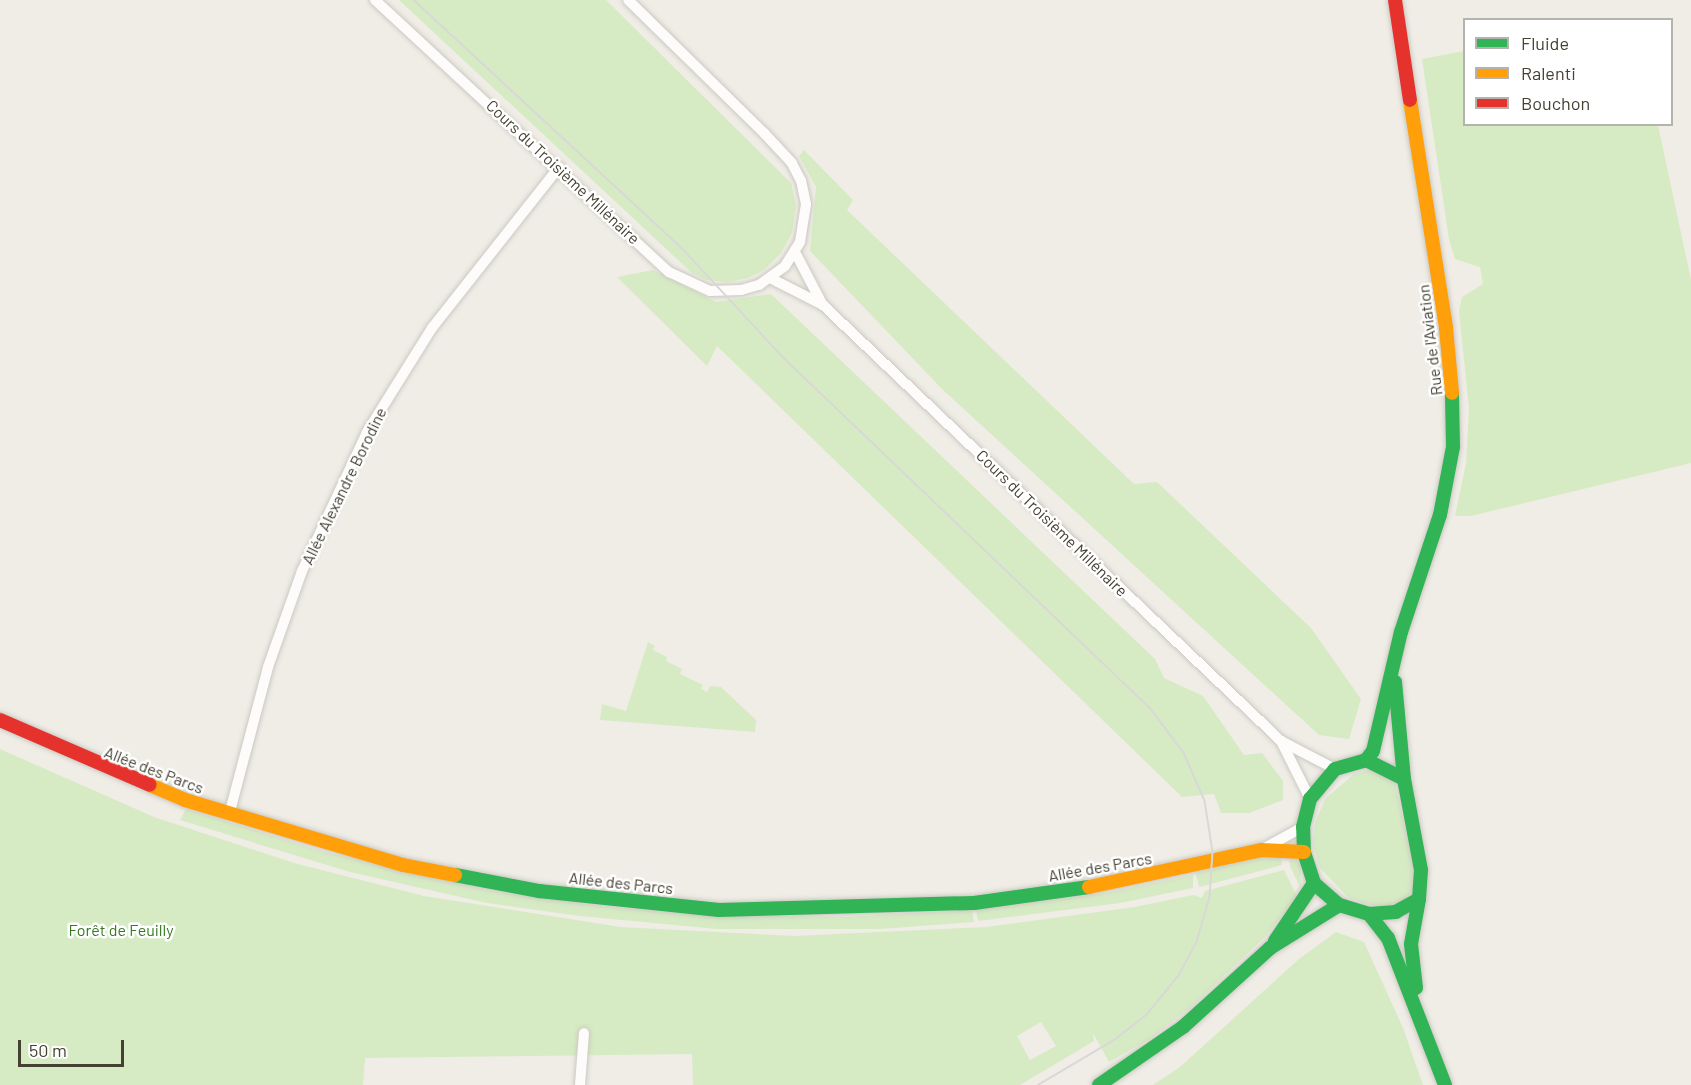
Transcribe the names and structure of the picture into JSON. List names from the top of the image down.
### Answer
{
  "streets": {
    "street": [
      "Cours du Troisième Millénaire",
      "Rue de l'Aviation",
      "Allée Alexandre Borodine",
      "Allée des Parcs"
    ]
  },
  "crossings": [
    ["Cours du Troisième Millénaire", "Rue de l'Aviation"],
    ["Cours du Troisième Millénaire", "Allée Alexandre Borodine"],
    ["Cours du Troisième Millénaire", "Allée des Parcs"],
    ["Rue de l'Aviation", "Allée des Parcs"],
    ["Allée Alexandre Borodine", "Allée des Parcs"]
  ],
  "parks": ["Forêt de Feuilly"],
  "legend": ["Fluide", "Ralenti", "Bouchon"],
  "scale_bar": "50 m"
}
